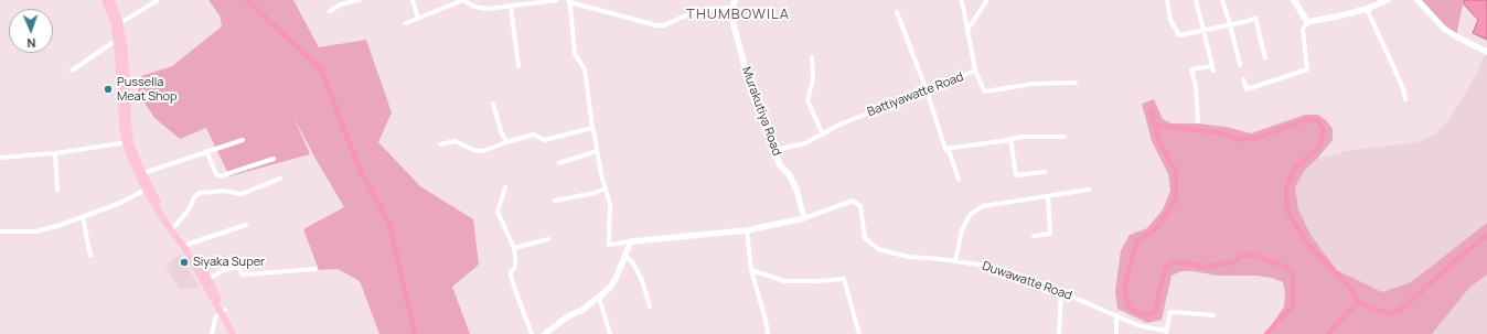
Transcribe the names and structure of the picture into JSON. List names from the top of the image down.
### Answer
{
  "streets": {
    "street": ["Battiyawatte Road", "Murakutiya Road", "Duwawatte Road"]
  },
  "crossings": [
    ["Battiyawatte Road", "Murakutiya Road"],
    ["Murakutiya Road", "Duwawatte Road"]
  ],
  "districts": ["THUMBOWILA"],
  "places": ["Pussella Meat Shop", "Siyaka Super"],
  "north": "bottom"
}
